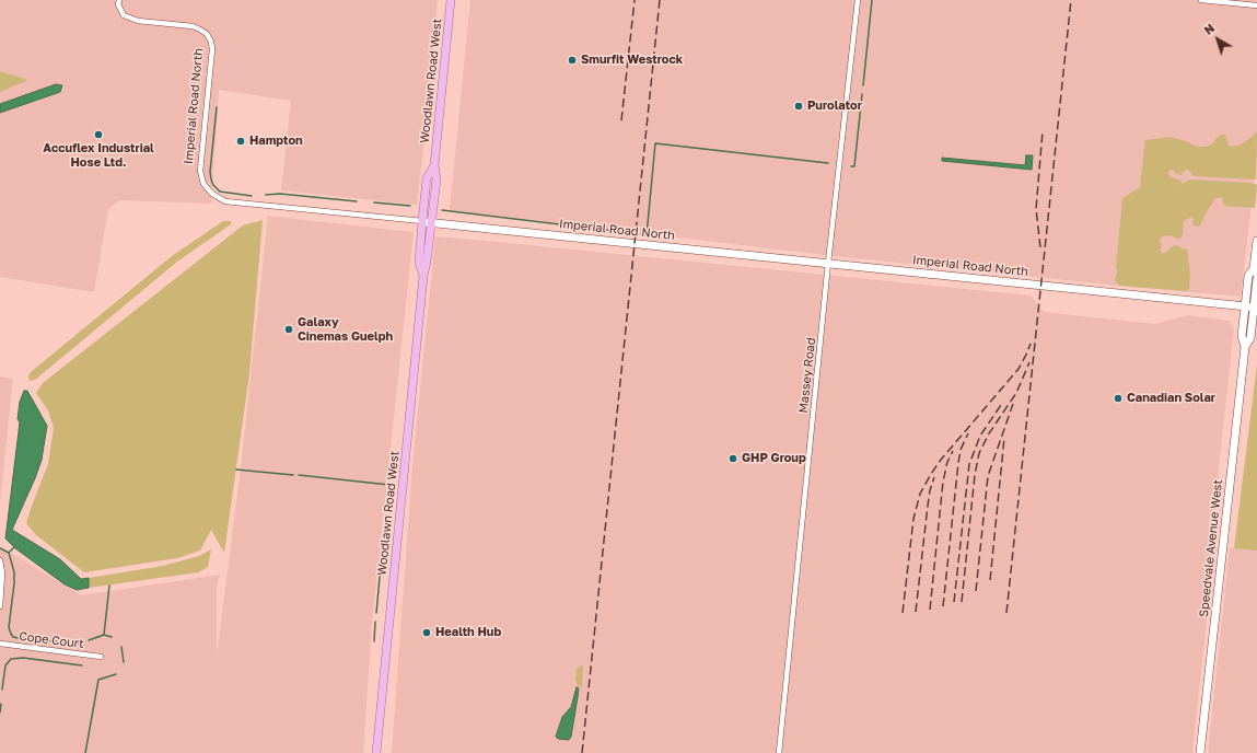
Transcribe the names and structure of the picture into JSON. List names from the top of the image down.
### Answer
{
  "streets": {
    "main road": ["Woodlawn Road West"],
    "street": [
      "Imperial Road North",
      "Massey Road",
      "Speedvale Avenue West",
      "Cope Court"
    ]
  },
  "crossings": [
    ["Woodlawn Road West", "Imperial Road North"],
    ["Imperial Road North", "Massey Road"],
    ["Imperial Road North", "Speedvale Avenue West"]
  ],
  "places": [
    "Smurfit Westrock",
    "Purolator",
    "Accuflex Industrial Hose Ltd.",
    "Hampton",
    "Galaxy Cinemas Guelph",
    "Canadian Solar",
    "GHP Group",
    "Health Hub"
  ],
  "north": "top left"
}
